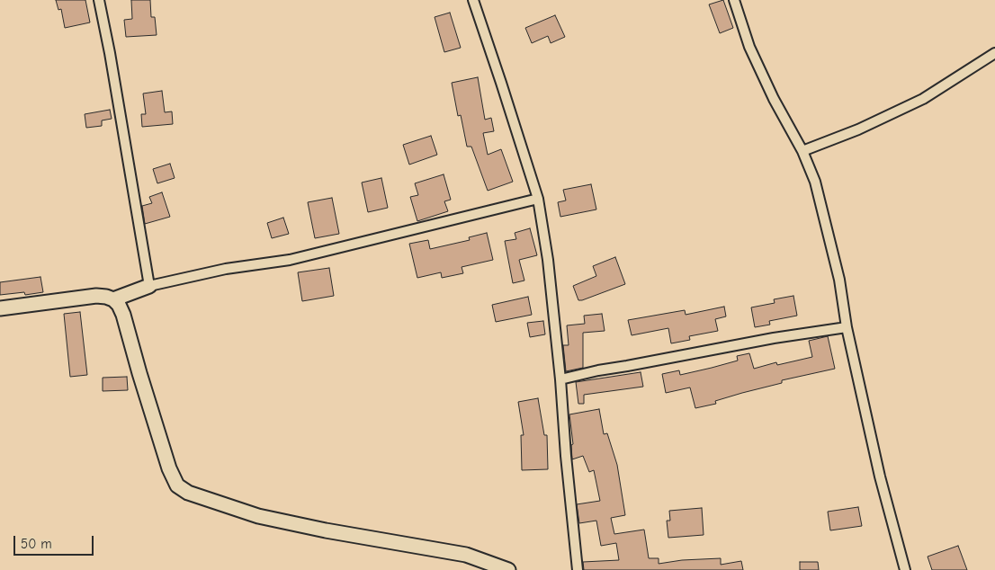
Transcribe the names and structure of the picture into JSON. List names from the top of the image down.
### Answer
{
  "scale_bar": "50 m"
}
